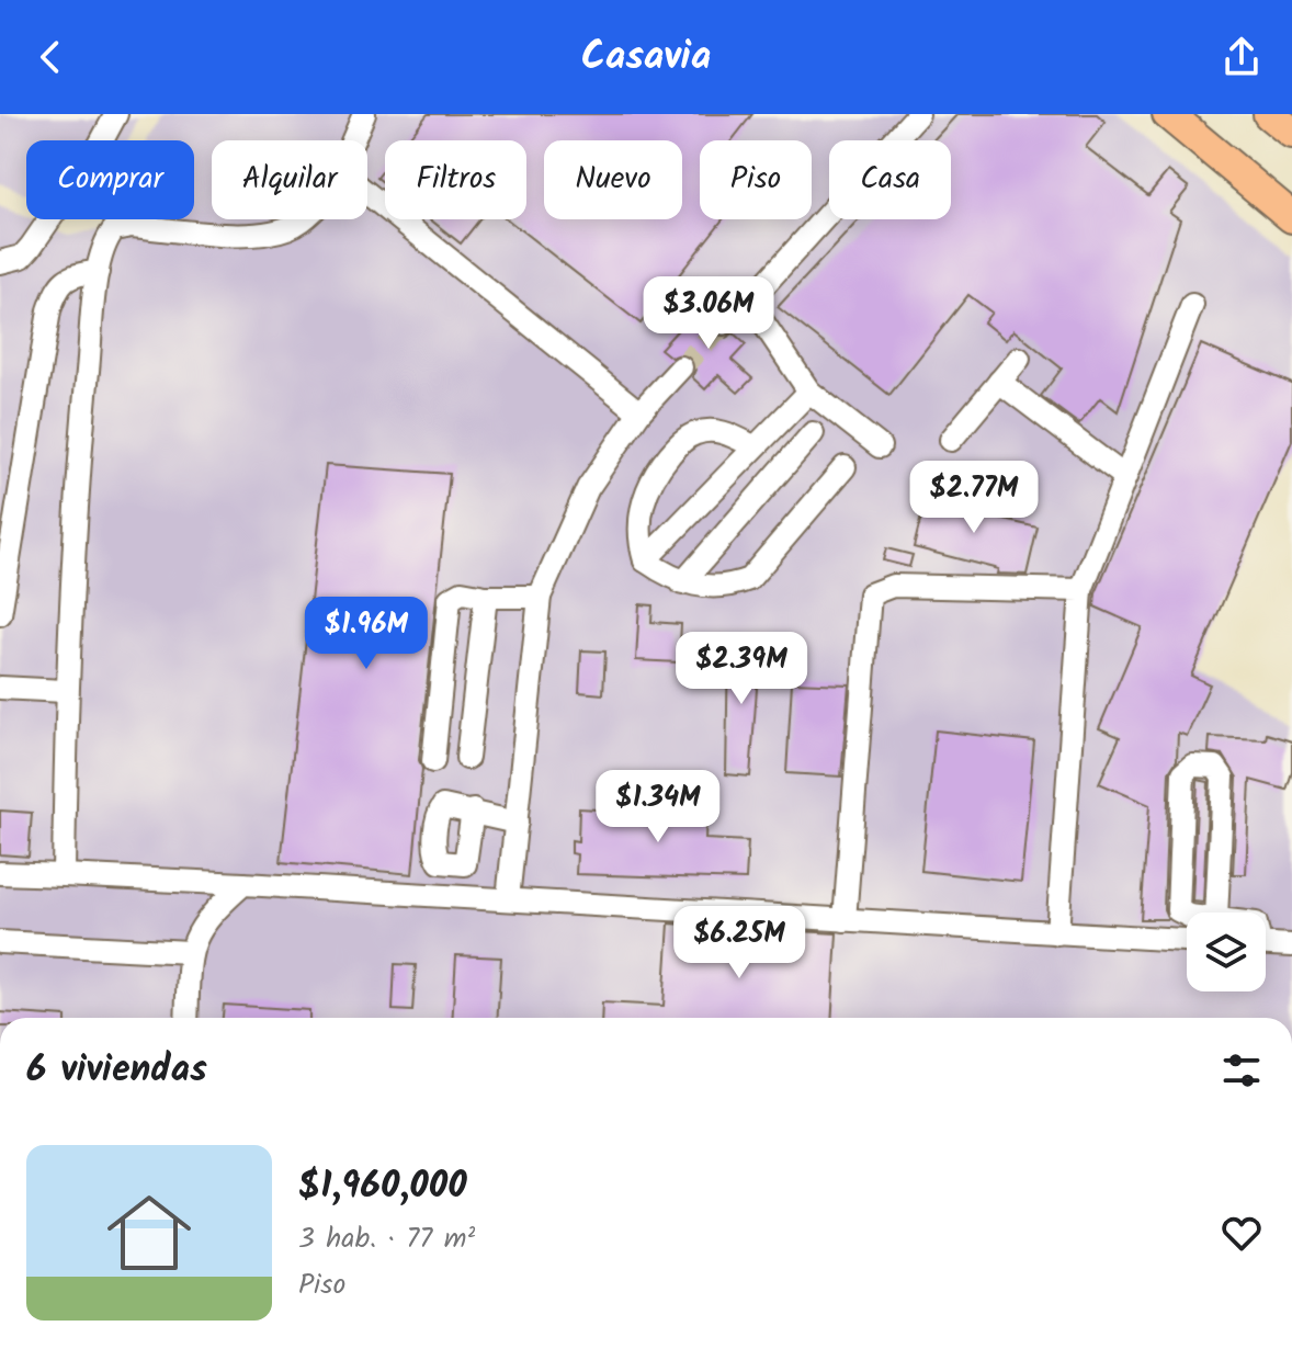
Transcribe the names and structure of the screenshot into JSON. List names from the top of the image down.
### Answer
{
  "page": {
    "header": "Casavia",
    "chip": [
      "Comprar",
      "Alquilar",
      "Filtros",
      "Nuevo",
      "Piso",
      "Casa"
    ],
    "price": [
      "$3.06M",
      "$2.77M",
      "$1.96M",
      "$2.39M",
      "$1.34M",
      "$6.25M"
    ],
    "heading": "6 viviendas",
    "list": [
      {
        "name": "$1,960,000",
        "note": "3 hab. · 77 m² · Piso"
      }
    ]
  }
}
